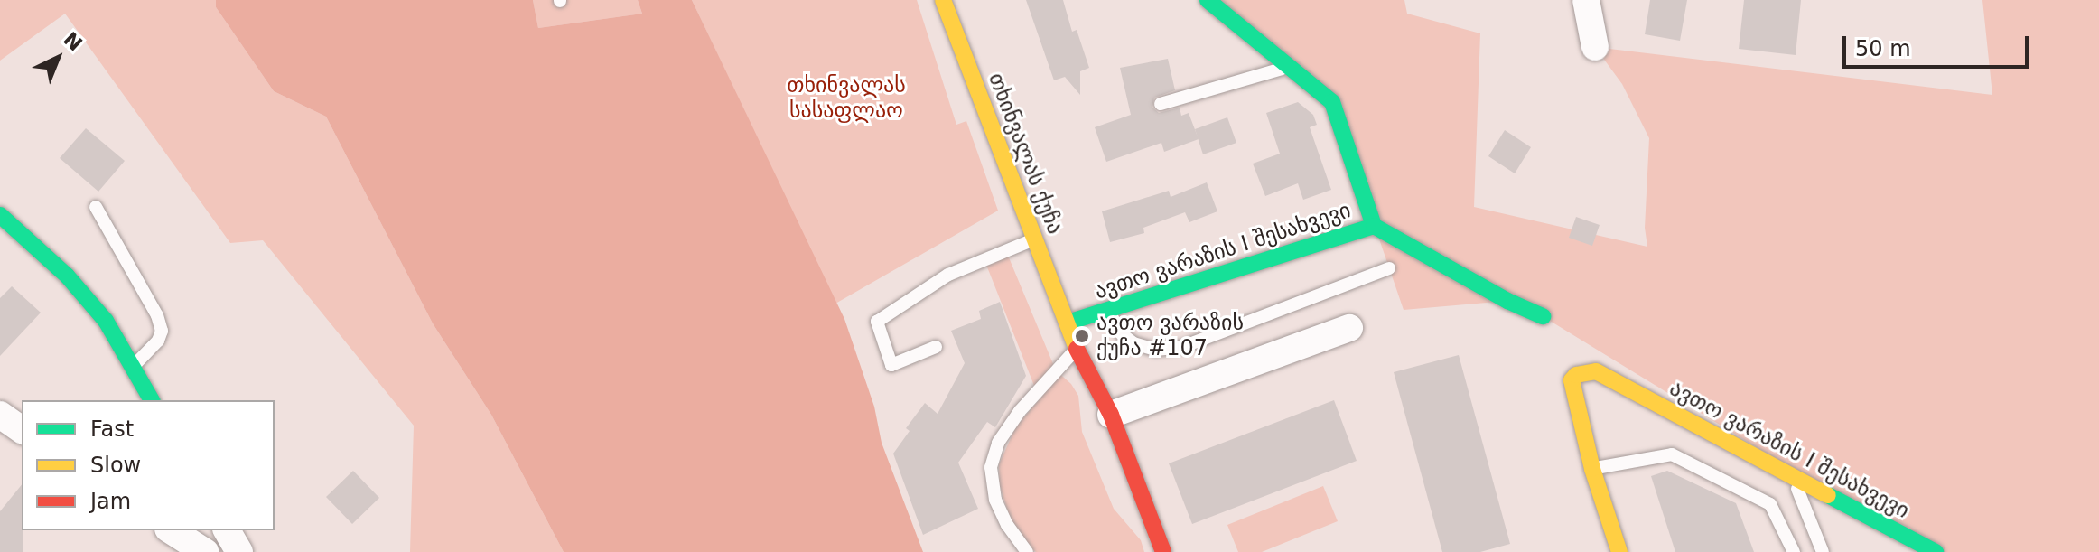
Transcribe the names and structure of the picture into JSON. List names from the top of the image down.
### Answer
{
  "streets": {
    "street": ["თხინვალას ქუჩა", "ავთო ვარაზის I შესახვევი"]
  },
  "crossings": [
    ["თხინვალას ქუჩა", "ავთო ვარაზის I შესახვევი"]
  ],
  "parks": ["თხინვალას სასაფლაო"],
  "places": ["ავთო ვარაზის ქუჩა #107"],
  "legend": ["Fast", "Slow", "Jam"],
  "scale_bar": "50 m",
  "north": "top right"
}
